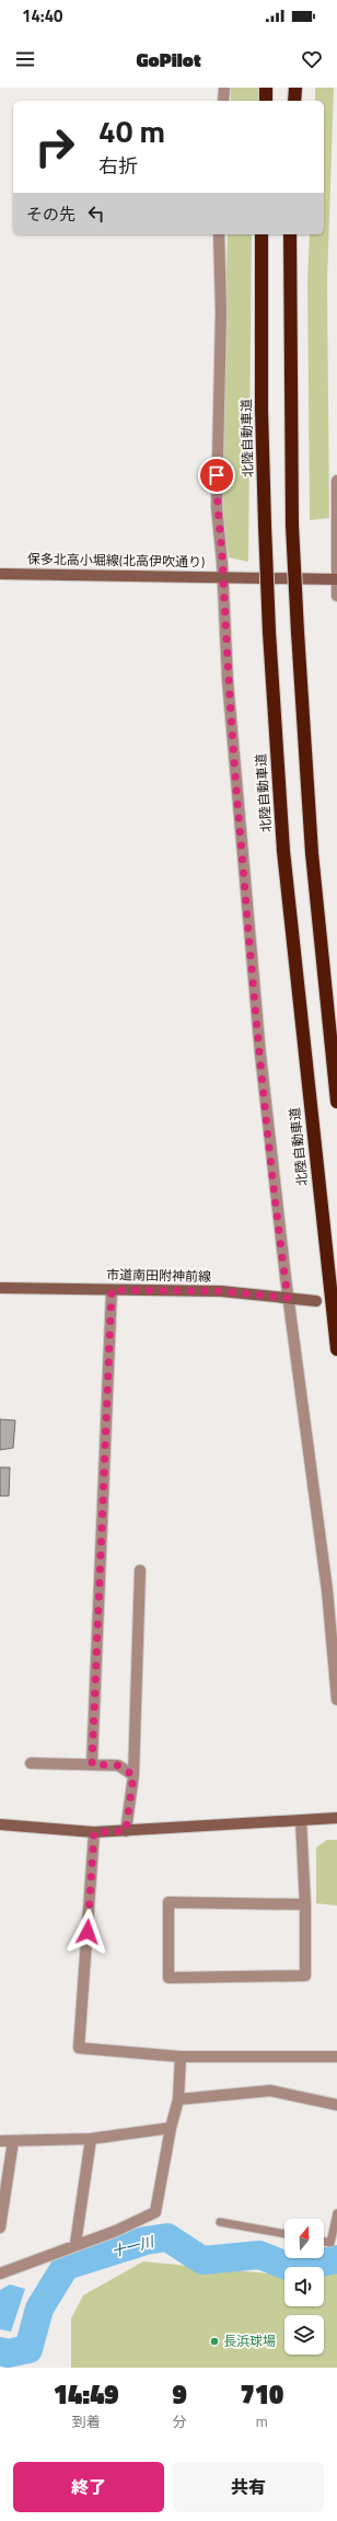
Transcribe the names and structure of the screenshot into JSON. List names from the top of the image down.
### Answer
{
  "streets": {
    "highway": ["北陸自動車道"],
    "street": ["保多北高小堀線(北高伊吹通り)", "市道南田附神前線"]
  },
  "water": ["十一川"],
  "places": ["長浜球場"],
  "north": "top",
  "page": {
    "status": "14:40",
    "header": "GoPilot",
    "turn": ["40 m", "右折"],
    "then": "その先",
    "eta": [
      "14:49",
      "到着",
      "9",
      "分",
      "710",
      "m"
    ],
    "buttons": ["終了", "共有"]
  }
}
